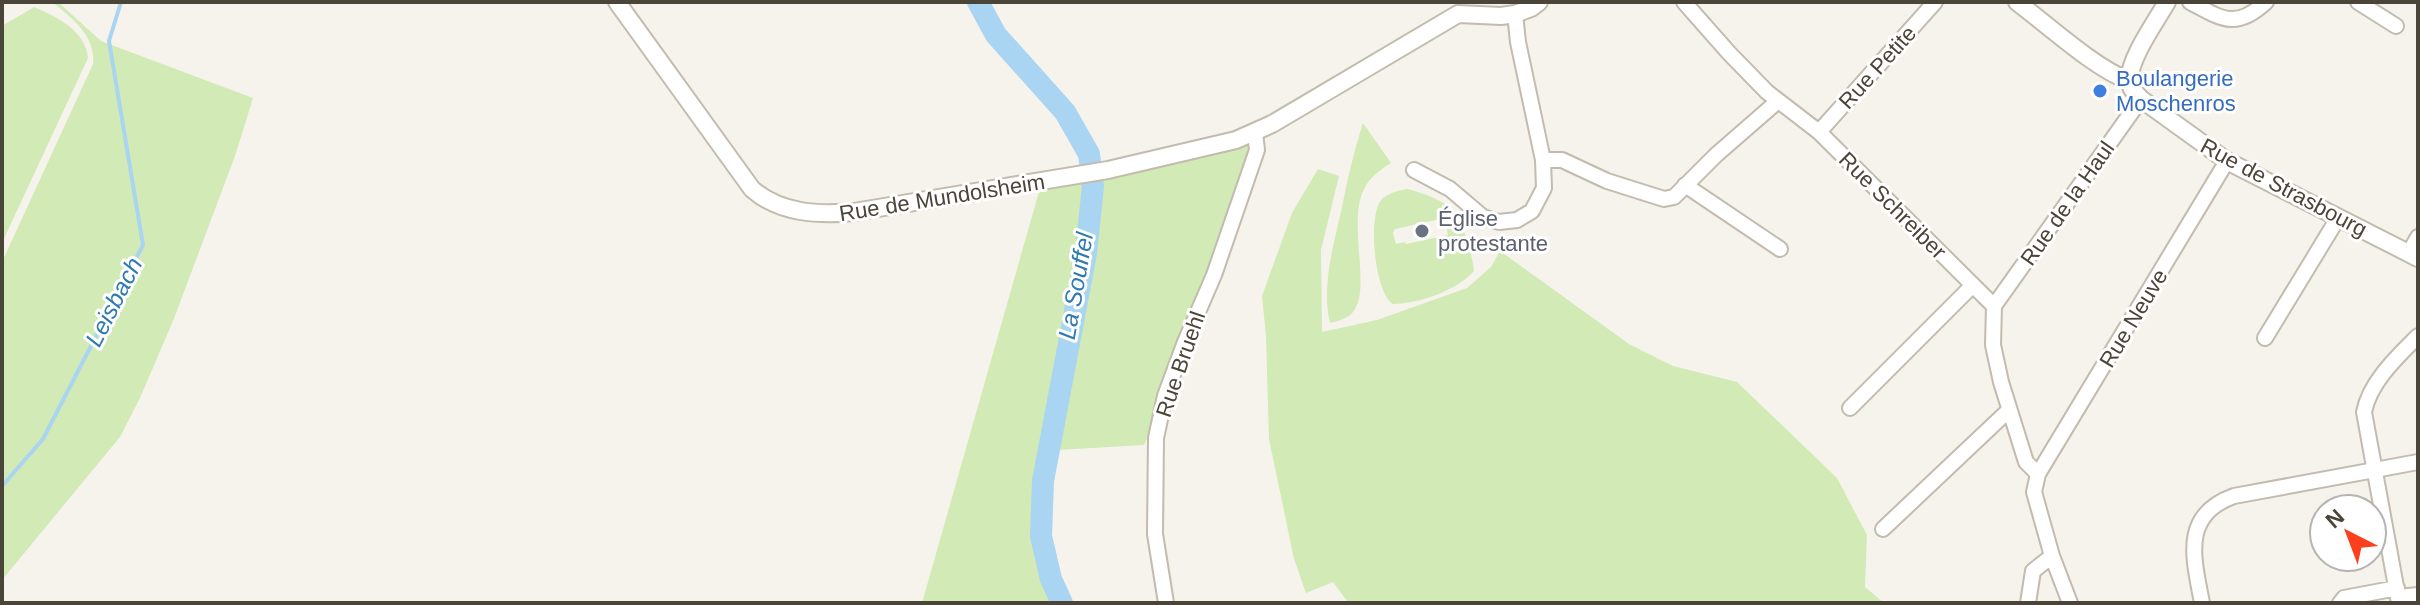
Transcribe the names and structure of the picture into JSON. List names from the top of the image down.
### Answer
{
  "streets": {
    "street": [
      "Rue Petite",
      "Rue de Strasbourg",
      "Rue de Mundolsheim",
      "Rue de la Haul",
      "Rue Schreiber",
      "Rue Neuve",
      "Rue Bruehl"
    ]
  },
  "crossings": [
    ["Rue Petite", "Rue Schreiber"],
    ["Rue de Strasbourg", "Rue de la Haul"],
    ["Rue de Strasbourg", "Rue Neuve"],
    ["Rue de Mundolsheim", "Rue Bruehl"],
    ["Rue de la Haul", "Rue Schreiber"]
  ],
  "water": ["La Souffel", "Leisbach"],
  "places": ["Boulangerie Moschenros", "Église protestante"],
  "north": "top left"
}
